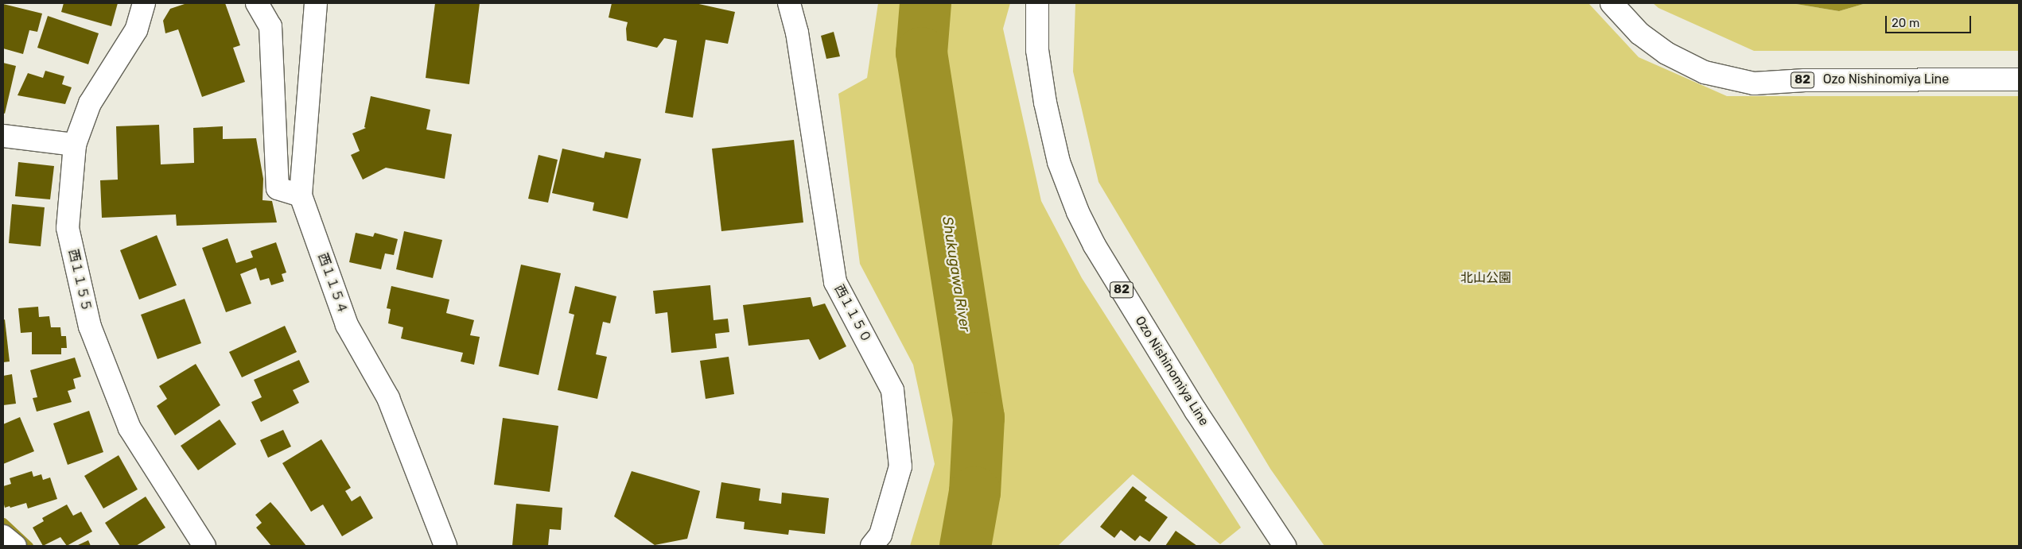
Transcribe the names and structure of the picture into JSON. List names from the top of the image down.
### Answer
{
  "streets": {
    "street": [
      "Ozo Nishinomiya Line",
      "82",
      "西１１５５",
      "西１１５４",
      "西１１５０"
    ]
  },
  "water": ["Shukugawa River"],
  "parks": ["北山公園"],
  "scale_bar": "20 m"
}
